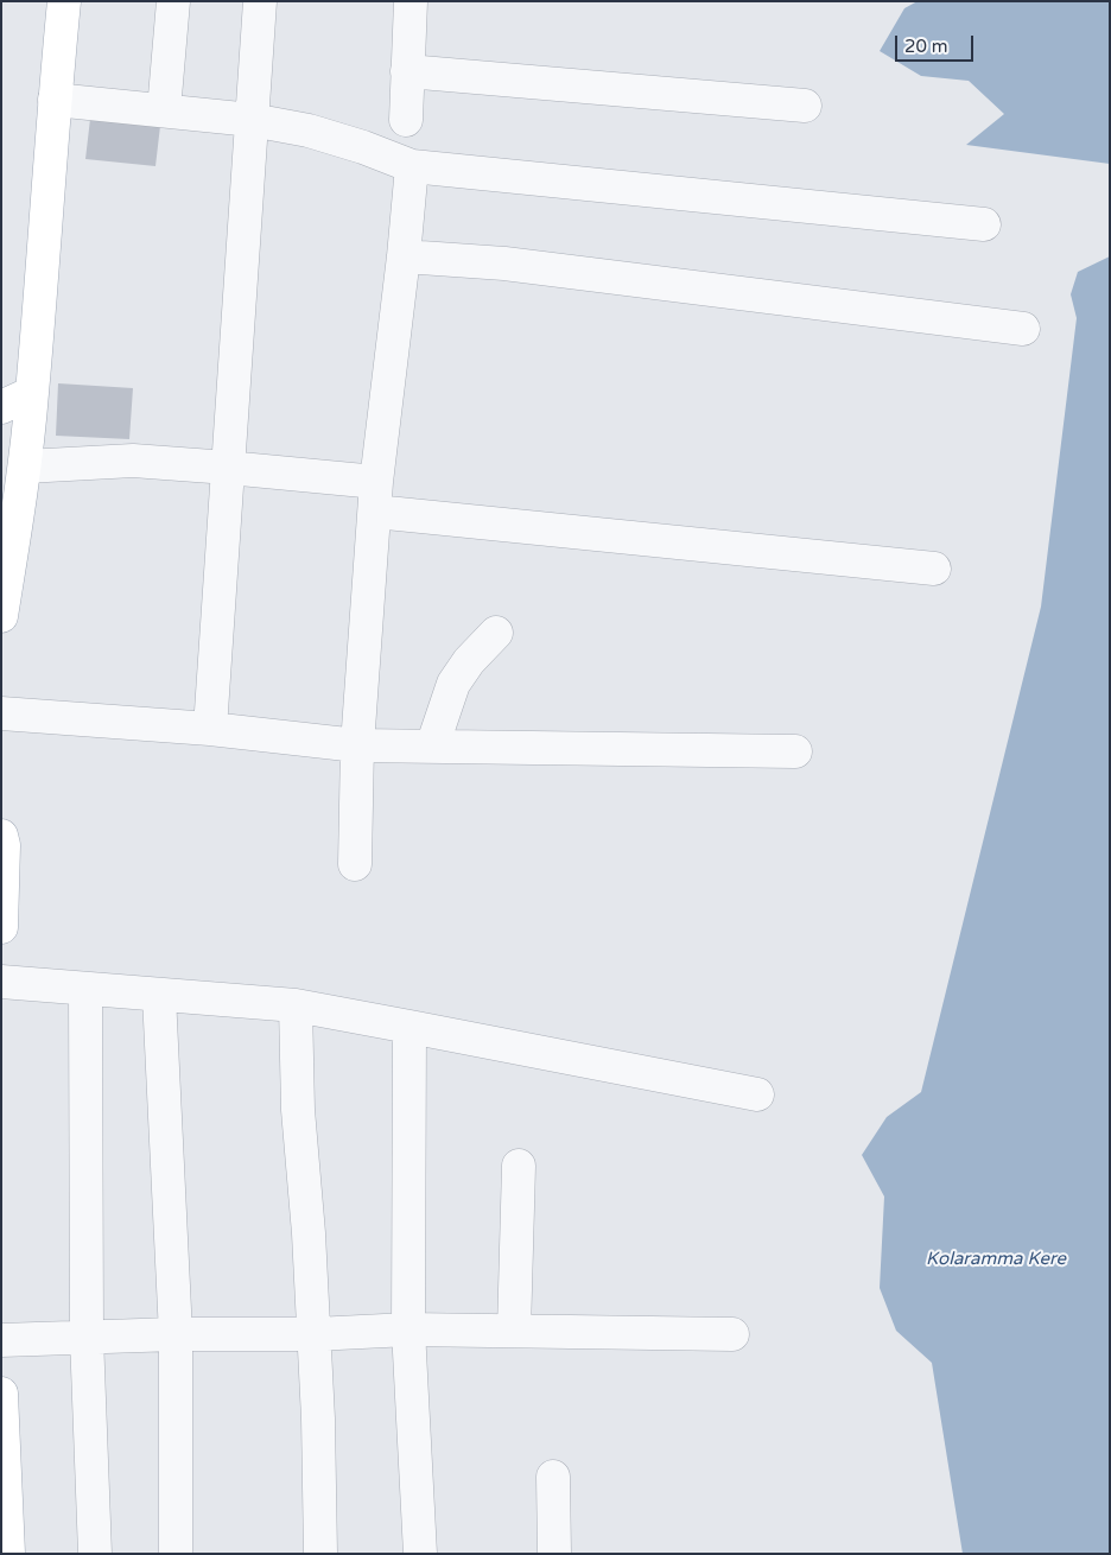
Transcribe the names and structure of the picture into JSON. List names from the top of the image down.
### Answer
{
  "water": ["Kolaramma Kere"],
  "scale_bar": "20 m"
}
